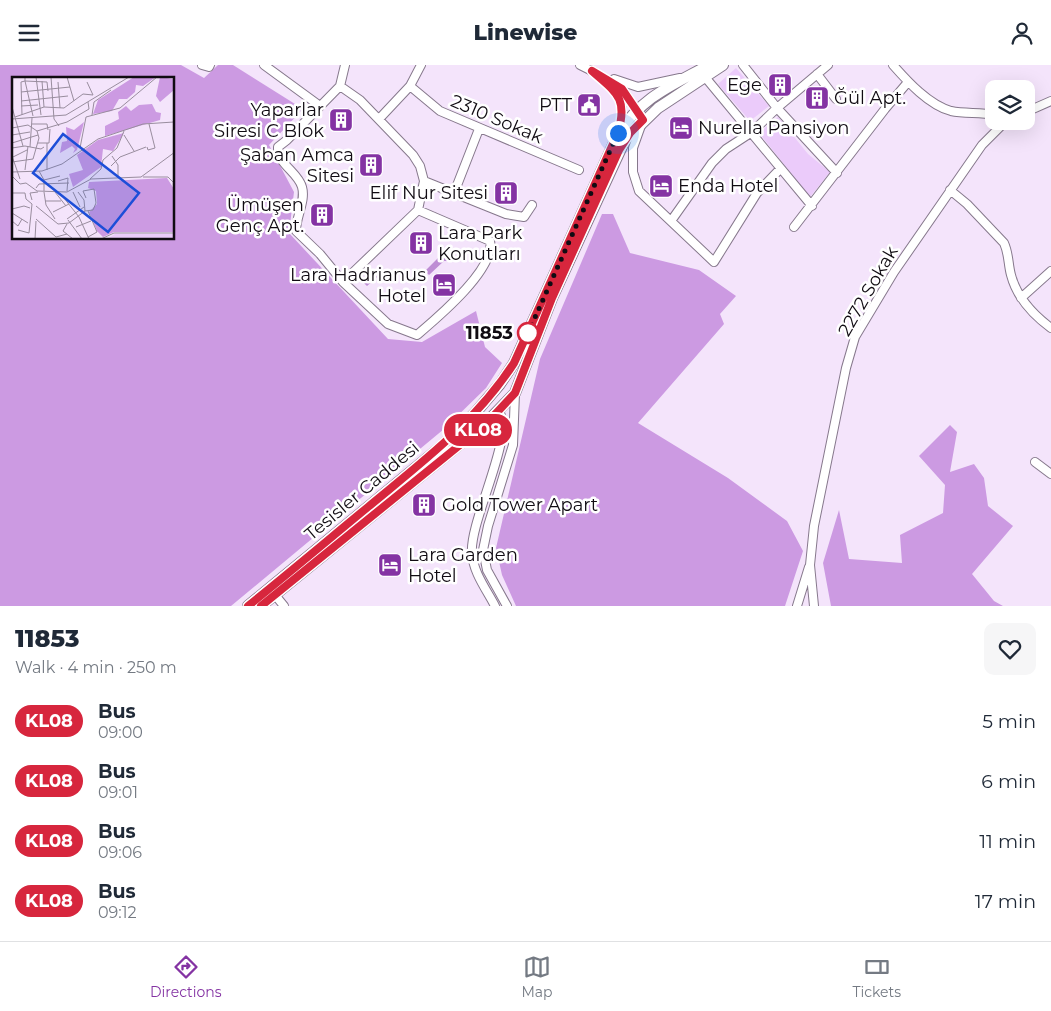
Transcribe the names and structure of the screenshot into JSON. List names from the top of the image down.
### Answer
{
  "streets": {
    "main road": ["Tesisler Caddesi"],
    "street": ["2310 Sokak", "2272 Sokak"]
  },
  "places": {
    "building": [
      "Ege",
      "Ğül Apt.",
      "Yaparlar Siresi C Blok",
      "Şaban Amca Sitesi",
      "Elif Nur Sitesi",
      "Ümüşen Genç Apt.",
      "Lara Park Konutları",
      "Gold Tower Apart"
    ],
    "public building": ["PTT"],
    "hotel": [
      "Nurella Pansiyon",
      "Enda Hotel",
      "Lara Hadrianus Hotel",
      "Lara Garden Hotel"
    ],
    "other": ["11853"]
  },
  "lines": ["bus line KL08"],
  "page": {
    "header": "Linewise",
    "on_map": "KL08",
    "heading": ["11853", "Walk · 4 min · 250 m"],
    "list": [
      {
        "mark": "KL08",
        "name": "Bus",
        "note": "09:00",
        "value": "5 min"
      },
      {
        "mark": "KL08",
        "name": "Bus",
        "note": "09:01",
        "value": "6 min"
      },
      {
        "mark": "KL08",
        "name": "Bus",
        "note": "09:06",
        "value": "11 min"
      },
      {
        "mark": "KL08",
        "name": "Bus",
        "note": "09:12",
        "value": "17 min"
      }
    ],
    "tabs": ["Directions", "Map", "Tickets"]
  }
}
